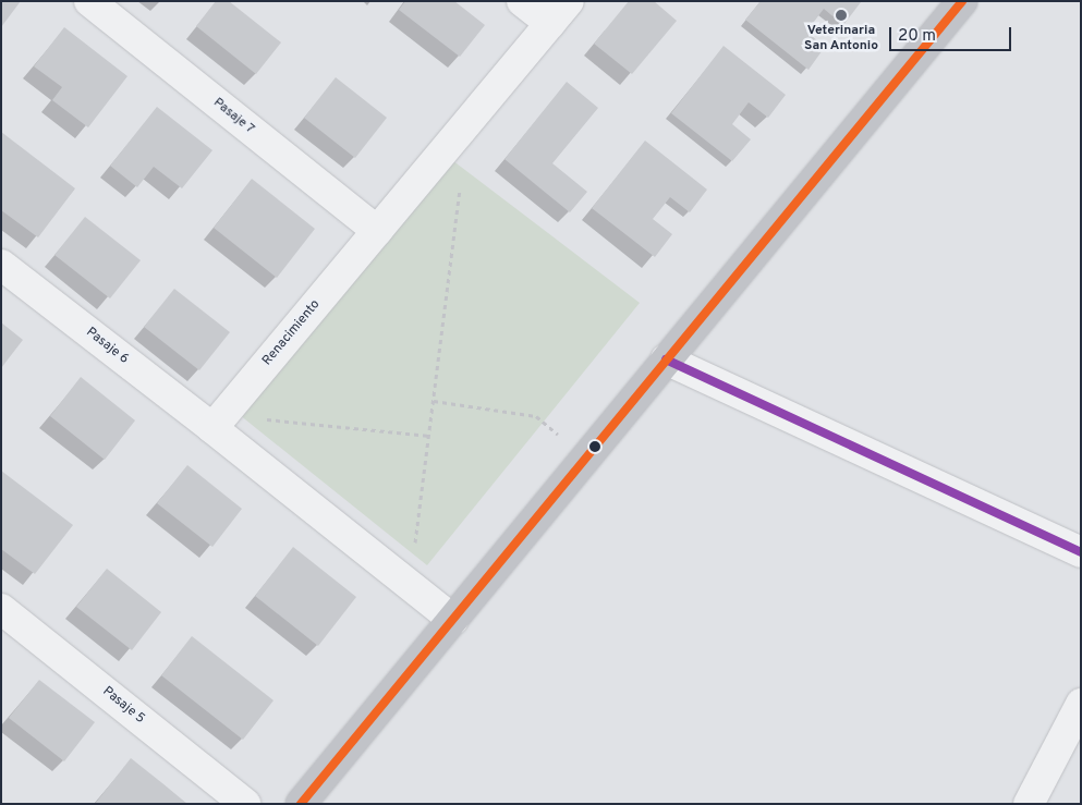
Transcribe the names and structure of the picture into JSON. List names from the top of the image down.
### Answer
{
  "streets": {
    "street": [
      "Pasaje 7",
      "Renacimiento",
      "Pasaje 6",
      "Pasaje 5"
    ]
  },
  "crossings": [
    ["Pasaje 7", "Renacimiento"],
    ["Renacimiento", "Pasaje 6"]
  ],
  "places": ["Veterinaria San Antonio"],
  "scale_bar": "20 m"
}
